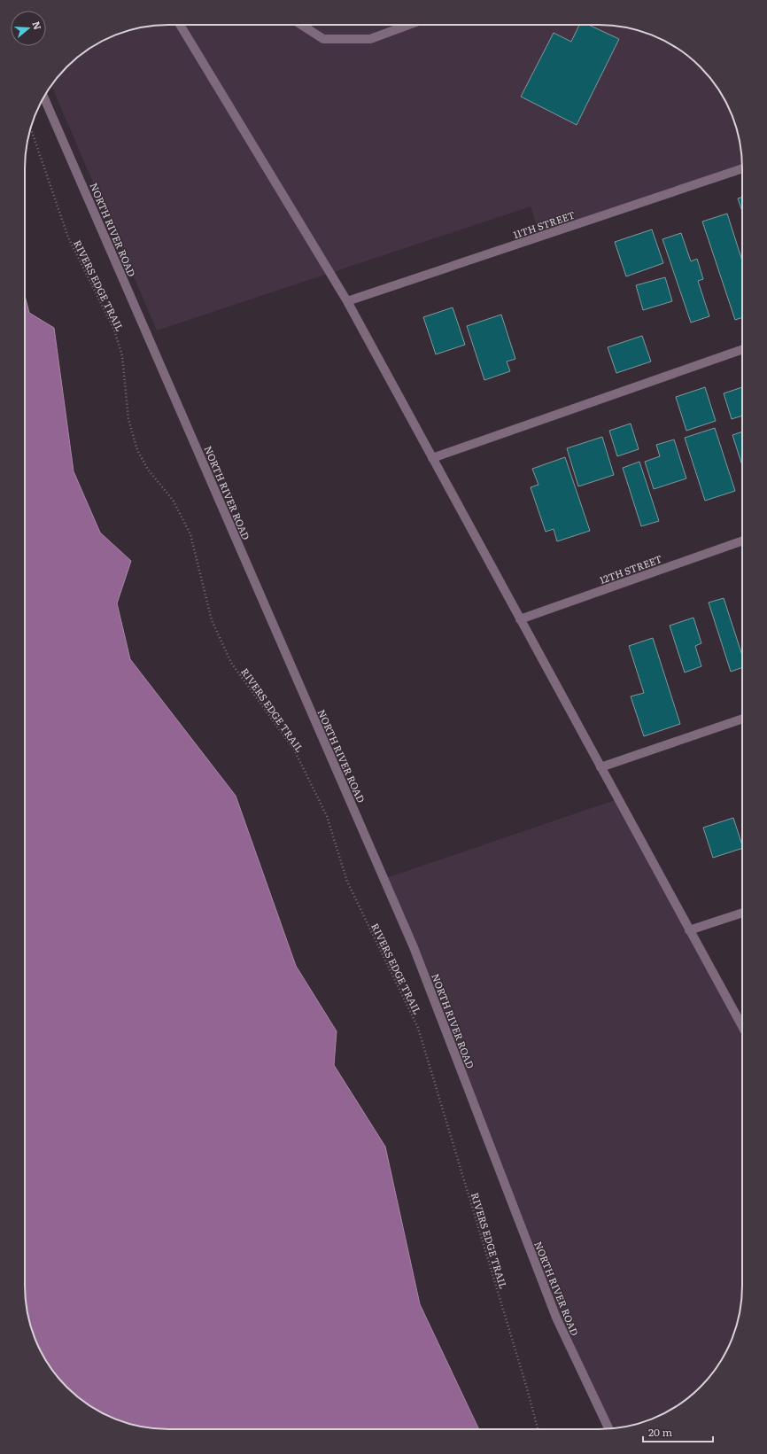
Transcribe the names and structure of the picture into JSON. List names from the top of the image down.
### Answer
{
  "streets": {
    "street": ["11TH STREET", "NORTH RIVER ROAD", "12TH STREET"],
    "path": ["RIVERS EDGE TRAIL"]
  },
  "scale_bar": "20 m",
  "north": "right"
}
